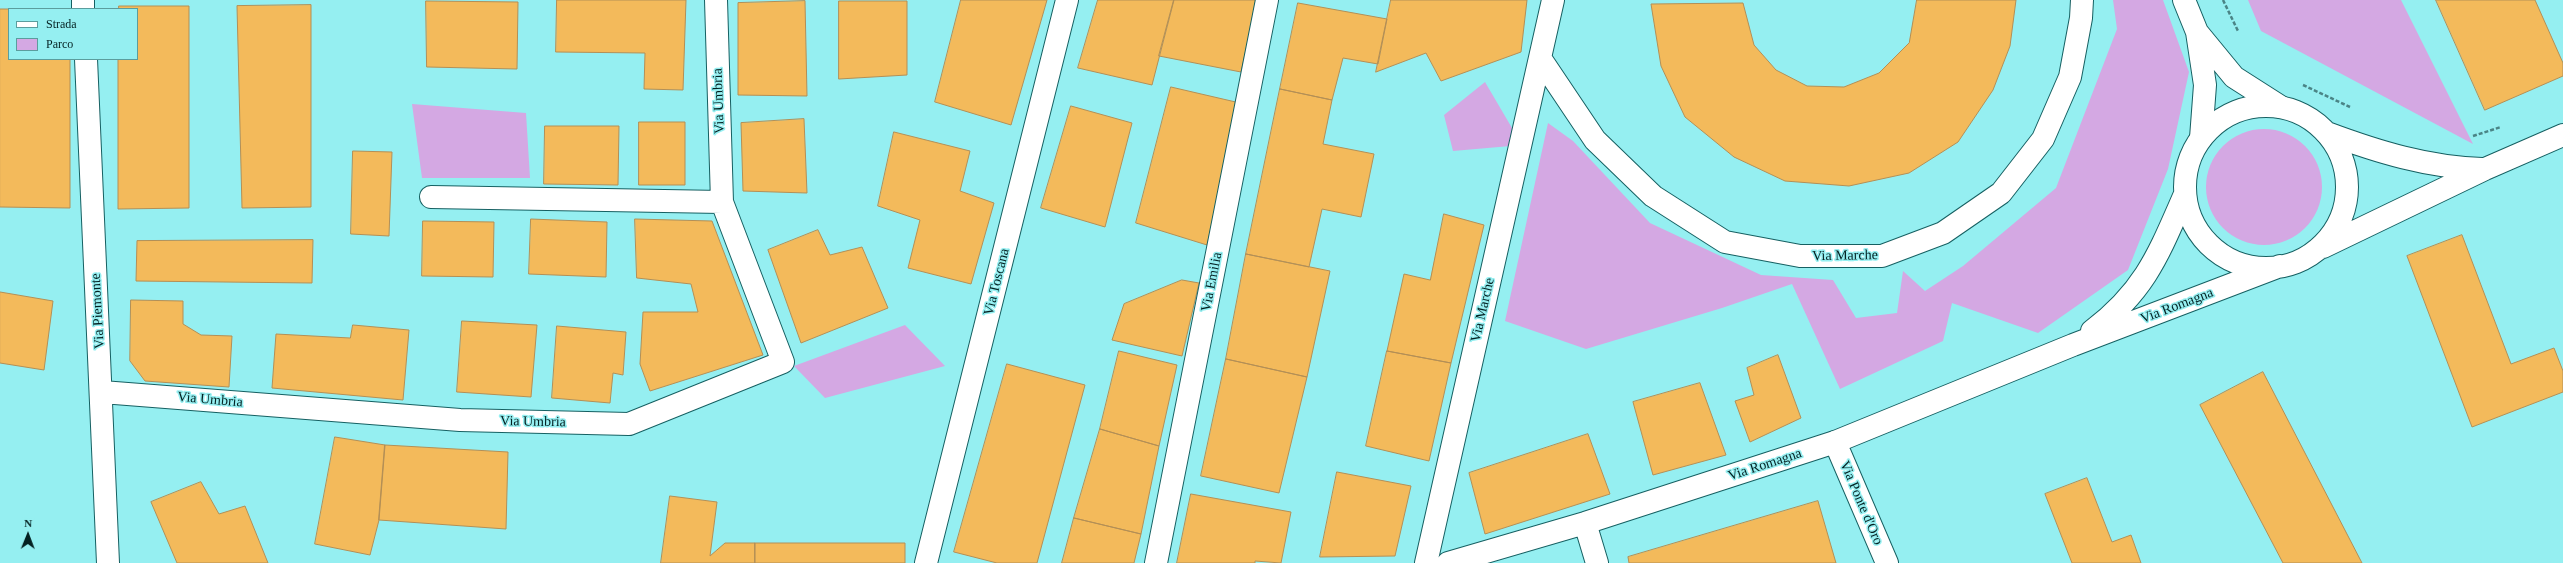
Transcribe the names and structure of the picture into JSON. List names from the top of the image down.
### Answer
{
  "streets": {
    "street": [
      "Via Umbria",
      "Via Marche",
      "Via Toscana",
      "Via Emilia",
      "Via Romagna",
      "Via Piemonte",
      "Via Ponte d'Oro"
    ]
  },
  "crossings": [
    ["Via Umbria", "Via Piemonte"],
    ["Via Romagna", "Via Ponte d'Oro"]
  ],
  "legend": ["Strada", "Parco"],
  "north": "top"
}
